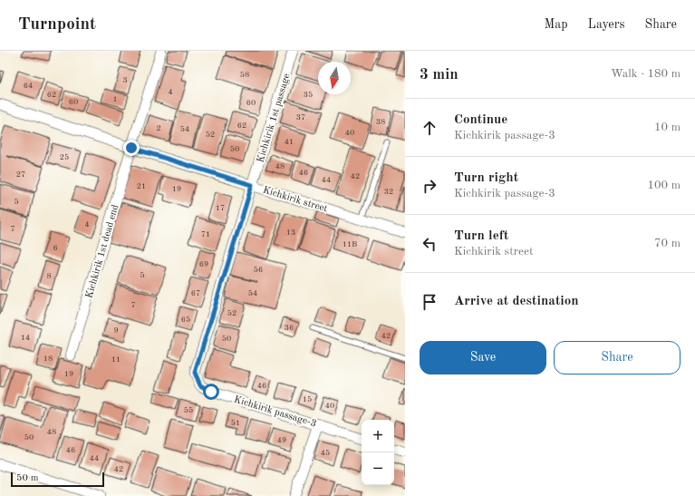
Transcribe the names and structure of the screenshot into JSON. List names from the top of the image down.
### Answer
{
  "streets": {
    "street": [
      "Kichkirik 1st passage",
      "Kichkirik street",
      "Kichkirik 1st dead end",
      "Kichkirik passage-3"
    ]
  },
  "crossings": [
    ["Kichkirik 1st passage", "Kichkirik street"],
    ["Kichkirik 1st passage", "Kichkirik passage-3"],
    ["Kichkirik street", "Kichkirik 1st dead end"],
    ["Kichkirik street", "Kichkirik passage-3"]
  ],
  "house_numbers": [
    "58",
    "3",
    "64",
    "4",
    "62",
    "35",
    "1",
    "60",
    "60",
    "37",
    "38",
    "62",
    "2",
    "54",
    "40",
    "52",
    "41",
    "50",
    "25",
    "48",
    "46",
    "27",
    "42",
    "44",
    "21",
    "19",
    "32",
    "5",
    "17",
    "4",
    "7",
    "13",
    "71",
    "11В",
    "6",
    "69",
    "56",
    "5",
    "8",
    "67",
    "54",
    "7",
    "52",
    "65",
    "36",
    "9",
    "42",
    "14",
    "50",
    "18",
    "11",
    "19",
    "46",
    "15",
    "40",
    "55",
    "51",
    "48",
    "50",
    "49",
    "46",
    "45",
    "44",
    "42"
  ],
  "scale_bar": "50 m",
  "north": "bottom",
  "page": {
    "header": "Turnpoint",
    "nav": ["Map", "Layers", "Share"],
    "heading": ["3 min", "Walk · 180 m"],
    "list": [
      ["Continue", "Kichkirik passage-3", "10 m"],
      ["Turn right", "Kichkirik passage-3", "100 m"],
      ["Turn left", "Kichkirik street", "70 m"],
      "Arrive at destination"
    ],
    "buttons": ["Save", "Share"],
    "map_buttons": ["+", "−"],
    "scale": "50 m"
  }
}
